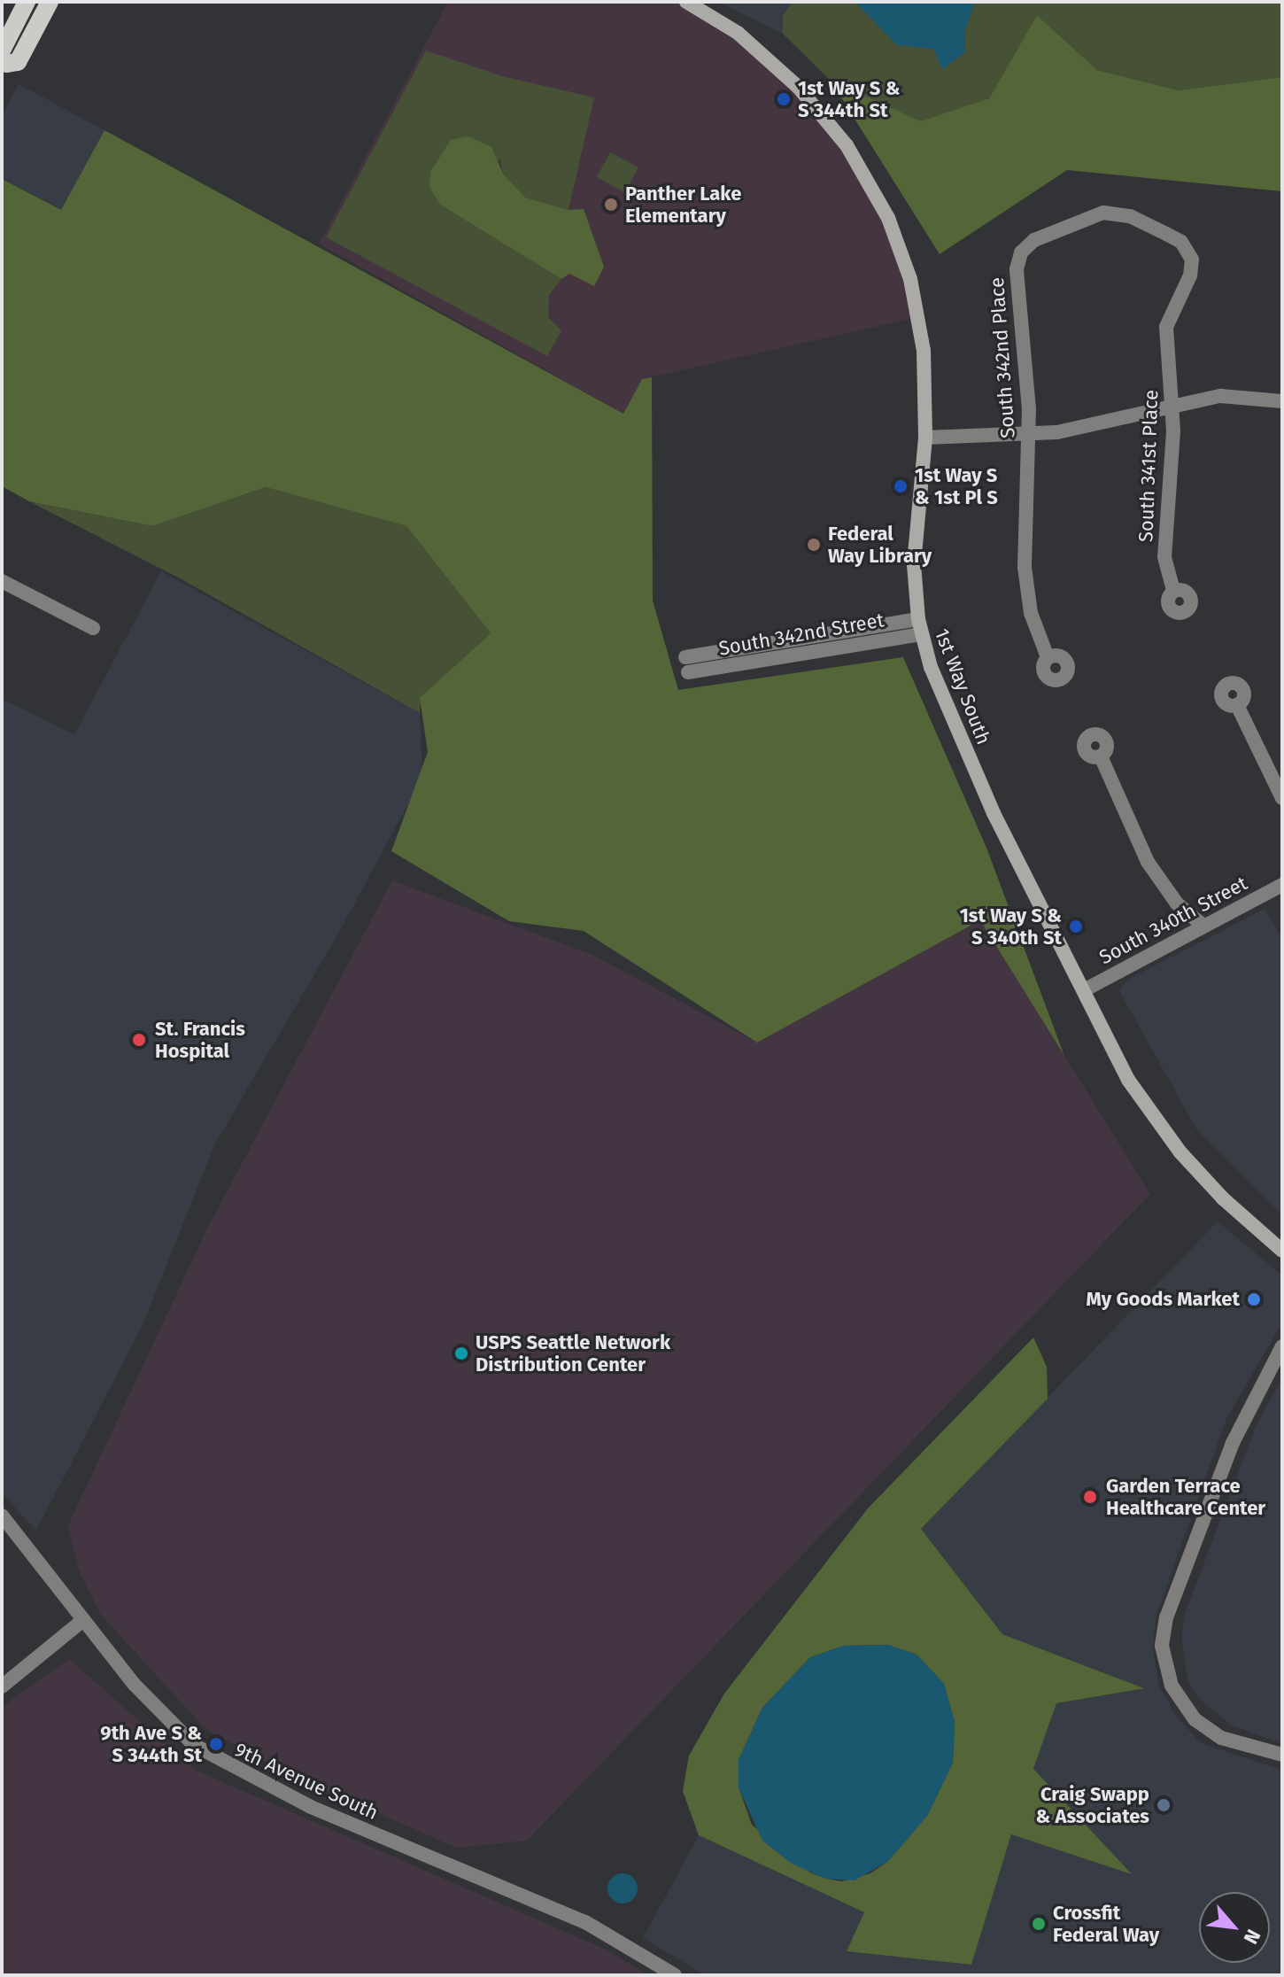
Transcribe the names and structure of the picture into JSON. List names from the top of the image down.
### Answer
{
  "streets": {
    "main road": ["1st Way South"],
    "street": [
      "South 342nd Place",
      "South 341st Place",
      "South 342nd Street",
      "South 340th Street",
      "9th Avenue South"
    ]
  },
  "crossings": [
    ["South 342nd Place", "South 341st Place"],
    ["South 342nd Street", "1st Way South"],
    ["1st Way South", "South 340th Street"]
  ],
  "places": [
    "1st Way S & S 344th St",
    "Panther Lake Elementary",
    "1st Way S & 1st Pl S",
    "Federal Way Library",
    "1st Way S & S 340th St",
    "St. Francis Hospital",
    "My Goods Market",
    "USPS Seattle Network Distribution Center",
    "Garden Terrace Healthcare Center",
    "9th Ave S & S 344th St",
    "Craig Swapp & Associates",
    "Crossfit Federal Way"
  ],
  "north": "bottom right"
}
